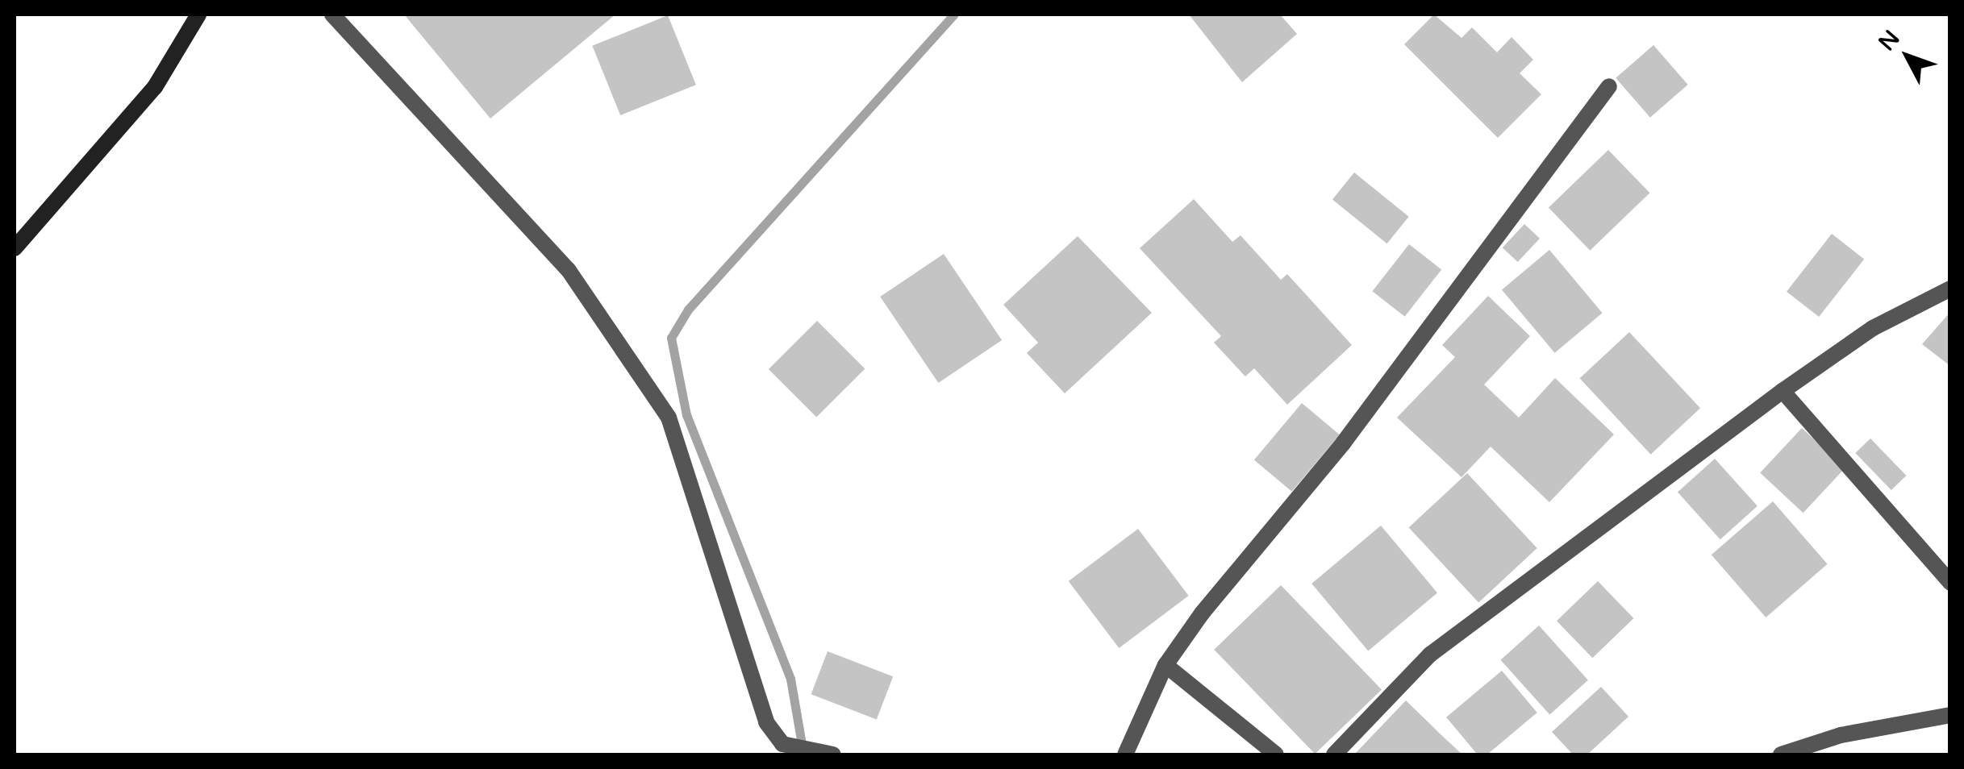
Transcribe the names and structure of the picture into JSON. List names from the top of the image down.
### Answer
{
  "north": "top left"
}
